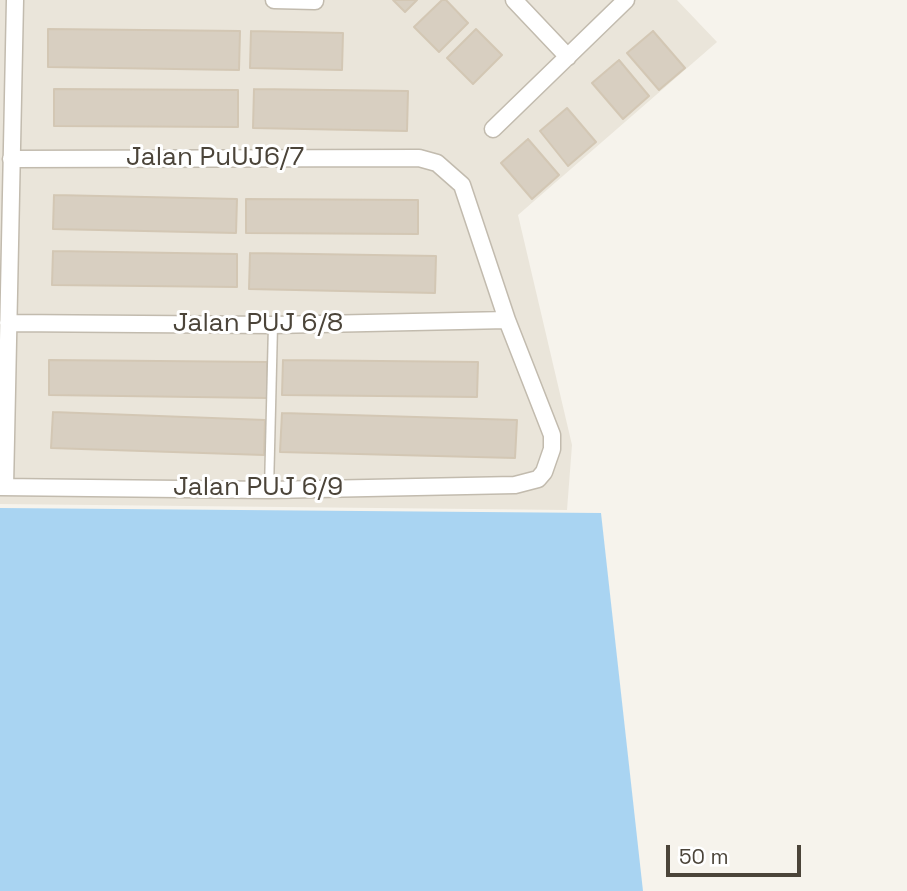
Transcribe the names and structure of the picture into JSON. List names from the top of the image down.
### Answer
{
  "streets": {
    "street": ["Jalan PuUJ6/7", "Jalan PUJ 6/8", "Jalan PUJ 6/9"]
  },
  "crossings": [
    ["Jalan PuUJ6/7", "Jalan PUJ 6/8"],
    ["Jalan PuUJ6/7", "Jalan PUJ 6/9"],
    ["Jalan PUJ 6/8", "Jalan PUJ 6/9"]
  ],
  "scale_bar": "50 m"
}
